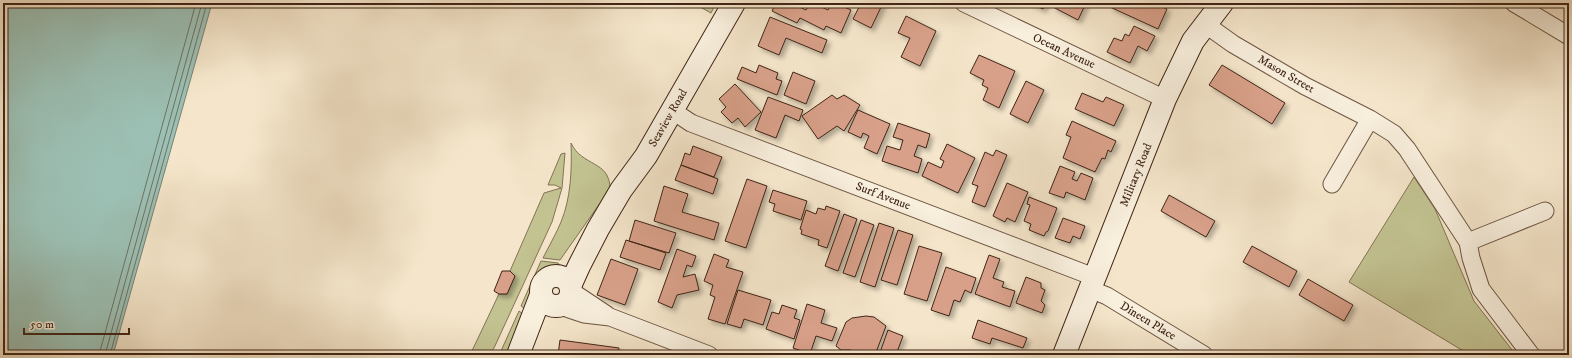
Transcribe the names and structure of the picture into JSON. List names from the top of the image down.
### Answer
{
  "streets": {
    "street": [
      "Ocean Avenue",
      "Mason Street",
      "Seaview Road",
      "Military Road",
      "Surf Avenue",
      "Dineen Place"
    ]
  },
  "crossings": [
    ["Ocean Avenue", "Military Road"],
    ["Mason Street", "Military Road"],
    ["Seaview Road", "Surf Avenue"],
    ["Military Road", "Surf Avenue"],
    ["Military Road", "Dineen Place"],
    ["Surf Avenue", "Dineen Place"]
  ],
  "scale_bar": "50 m"
}
